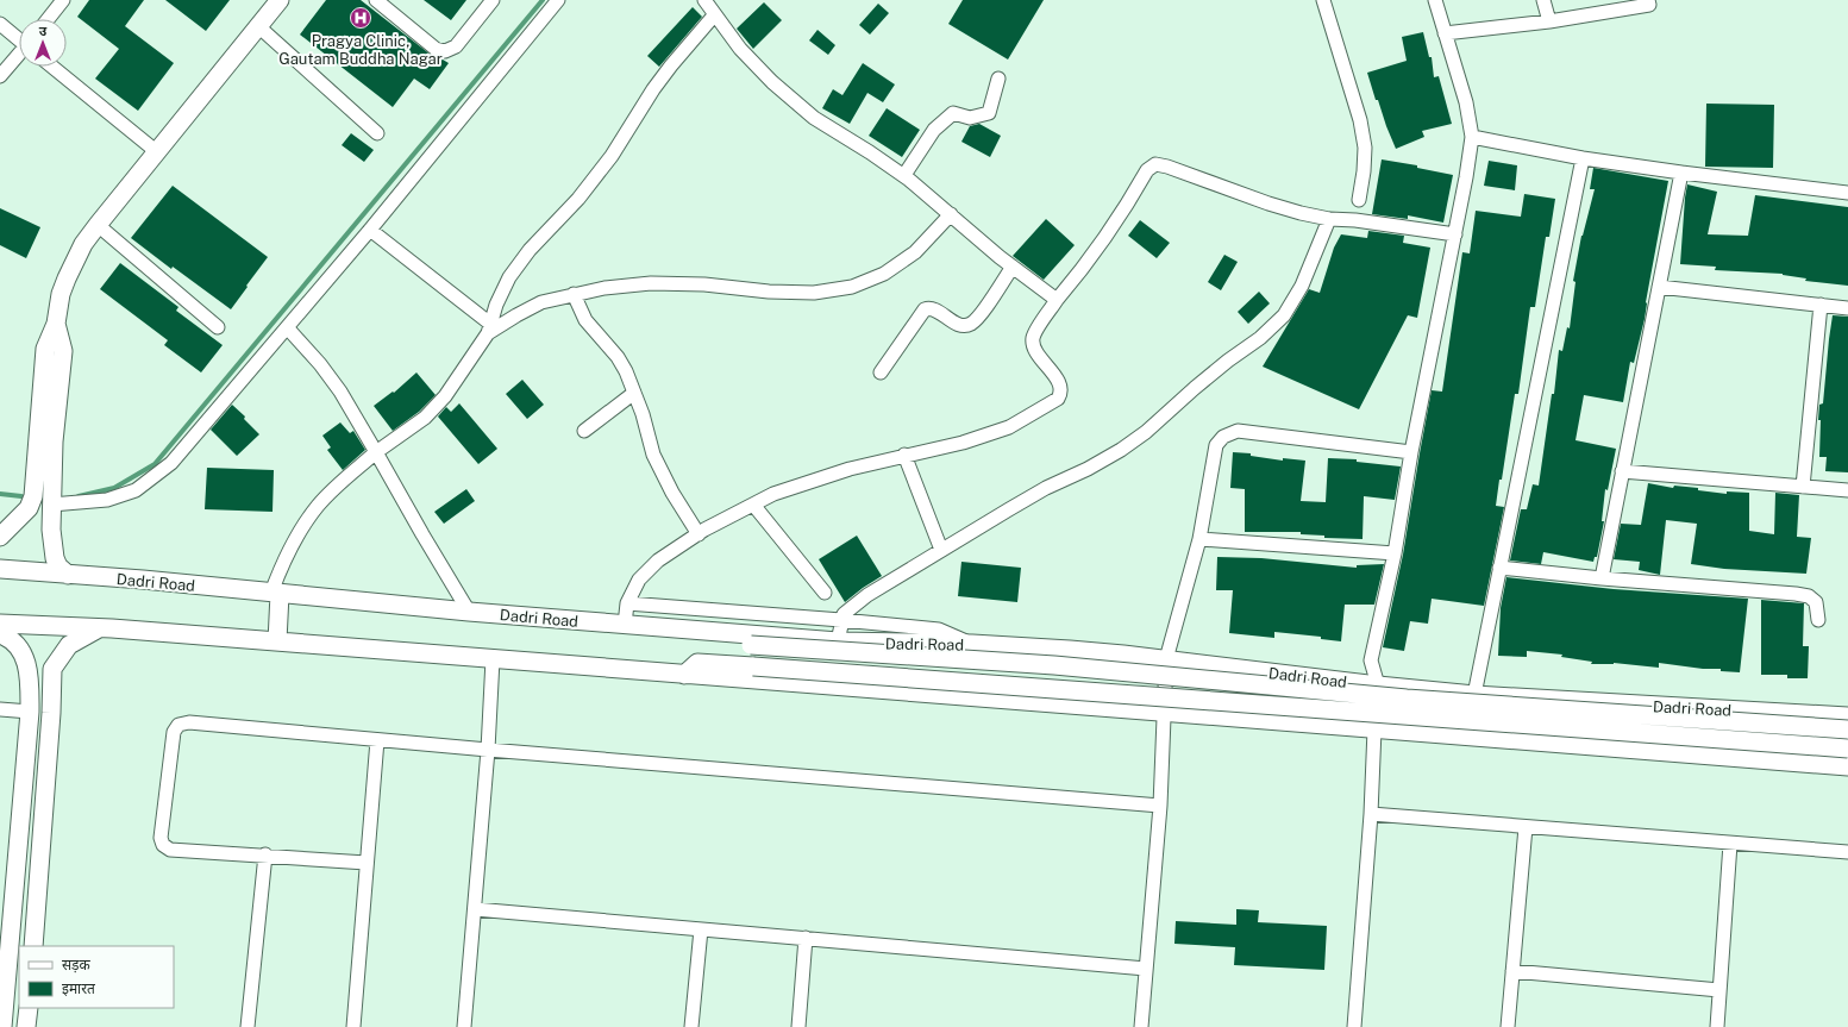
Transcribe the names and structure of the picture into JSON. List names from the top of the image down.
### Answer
{
  "streets": {
    "street": ["Dadri Road"]
  },
  "places": {
    "hospital": ["Pragya Clinic, Gautam Buddha Nagar"]
  },
  "legend": ["सड़क", "इमारत"],
  "north": "top"
}
